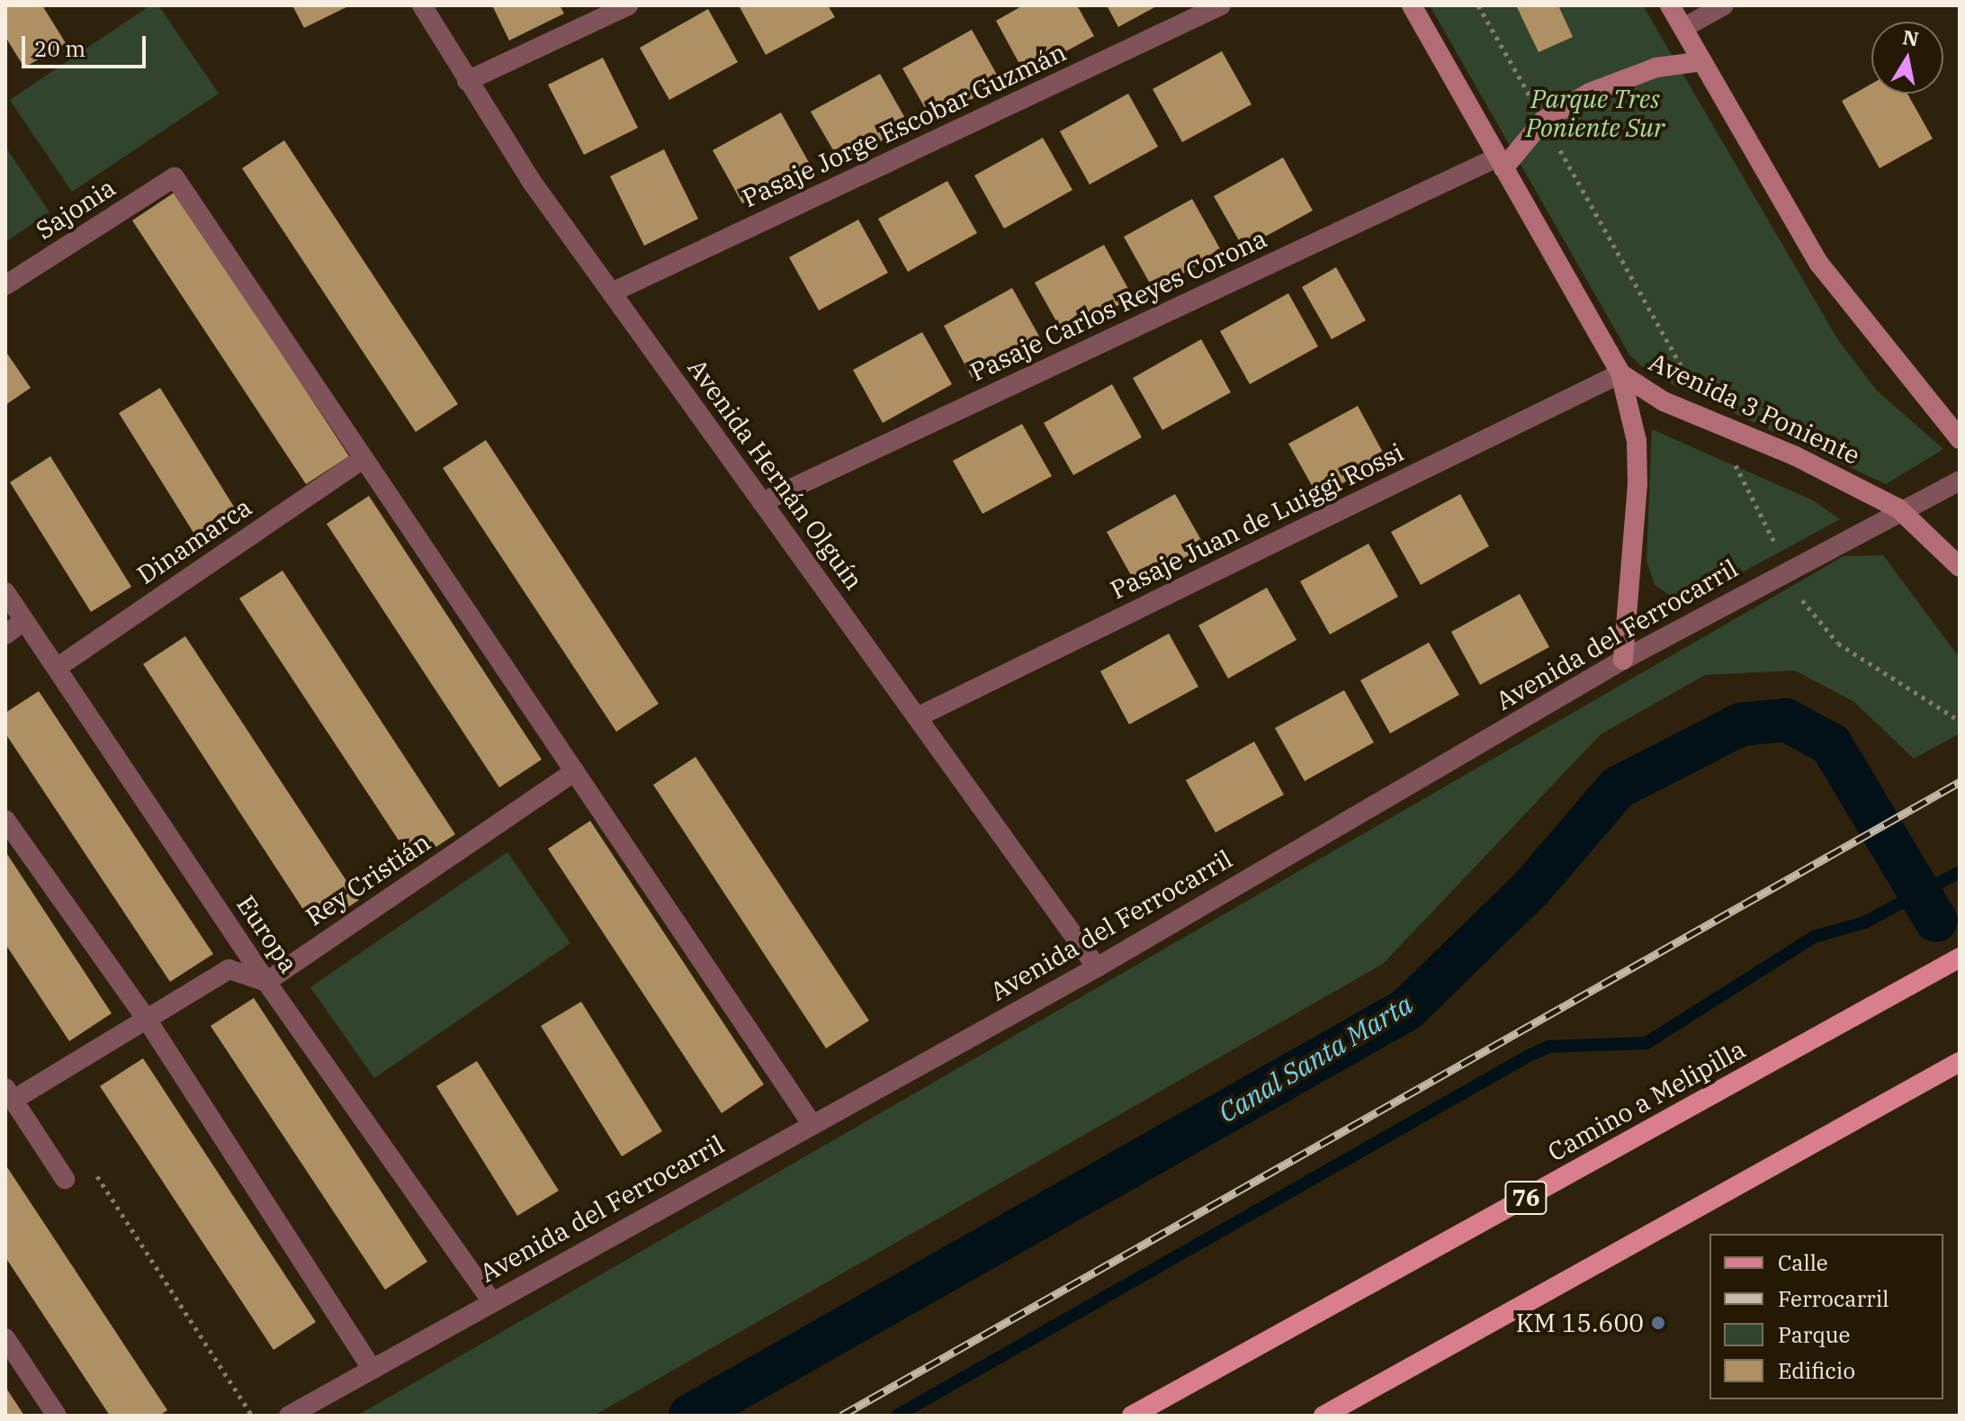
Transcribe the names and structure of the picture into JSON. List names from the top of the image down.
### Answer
{
  "streets": {
    "main road": ["Avenida 3 Poniente", "Camino a Melipilla", "76"],
    "street": [
      "Pasaje Jorge Escobar Guzmán",
      "Sajonia",
      "Pasaje Carlos Reyes Corona",
      "Avenida Hernán Olguín",
      "Pasaje Juan de Luiggi Rossi",
      "Dinamarca",
      "Avenida del Ferrocarril",
      "Rey Cristián",
      "Europa"
    ]
  },
  "crossings": [
    ["Pasaje Jorge Escobar Guzmán", "Avenida Hernán Olguín"],
    ["Sajonia", "Dinamarca"],
    ["Pasaje Carlos Reyes Corona", "Avenida 3 Poniente"],
    ["Pasaje Carlos Reyes Corona", "Avenida Hernán Olguín"],
    ["Avenida 3 Poniente", "Pasaje Juan de Luiggi Rossi"],
    ["Avenida 3 Poniente", "Avenida del Ferrocarril"],
    ["Avenida Hernán Olguín", "Pasaje Juan de Luiggi Rossi"],
    ["Avenida Hernán Olguín", "Avenida del Ferrocarril"],
    ["Dinamarca", "Europa"],
    ["Avenida del Ferrocarril", "Europa"],
    ["Rey Cristián", "Europa"]
  ],
  "water": ["Canal Santa Marta"],
  "parks": ["Parque Tres Poniente Sur"],
  "places": ["KM 15.600"],
  "legend": [
    "Calle",
    "Ferrocarril",
    "Parque",
    "Edificio"
  ],
  "scale_bar": "20 m",
  "north": "top"
}
